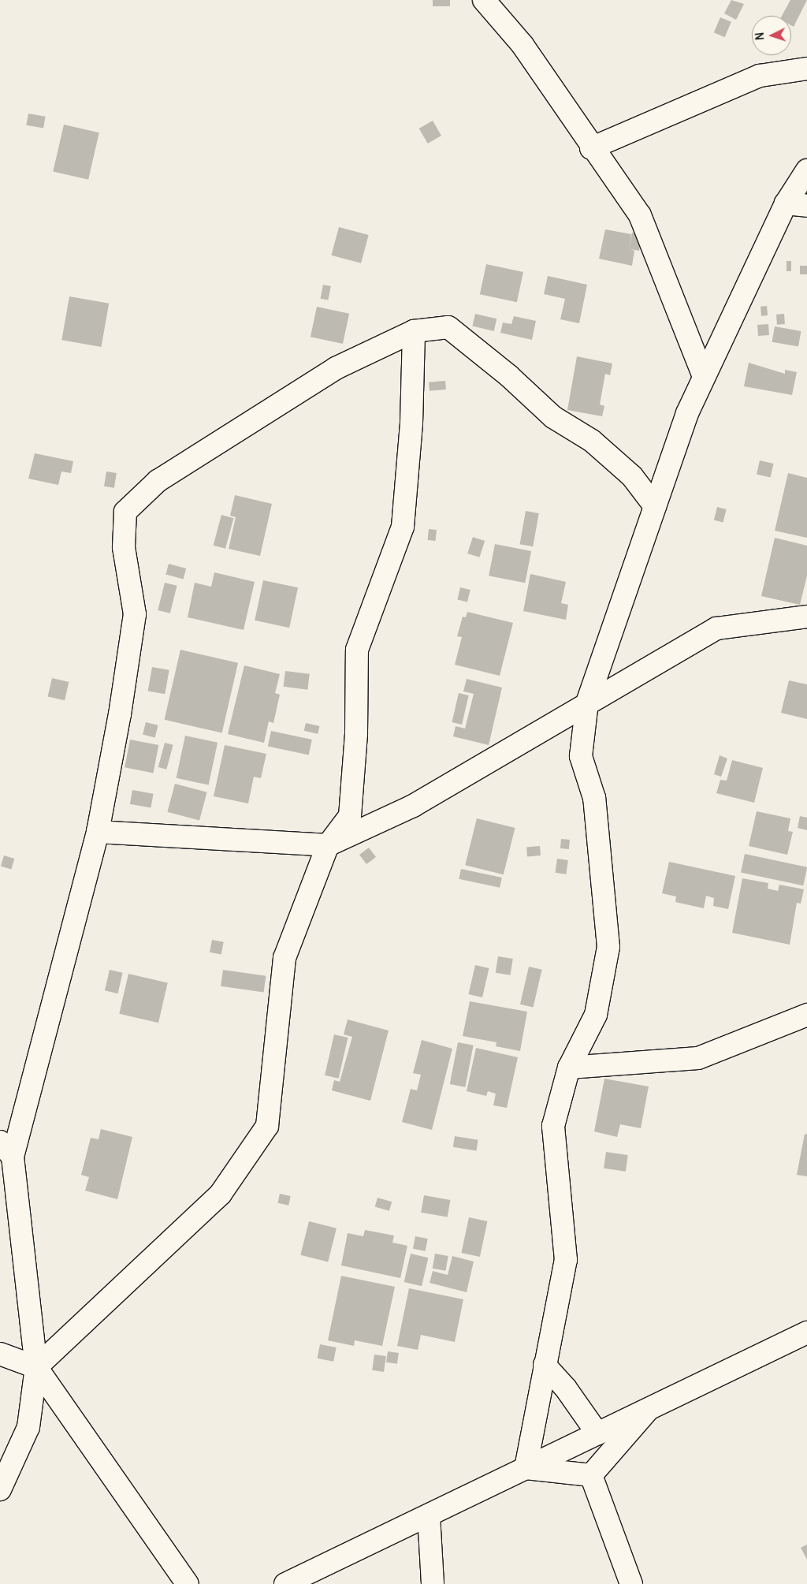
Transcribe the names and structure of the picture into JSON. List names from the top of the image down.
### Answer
{
  "north": "left"
}
